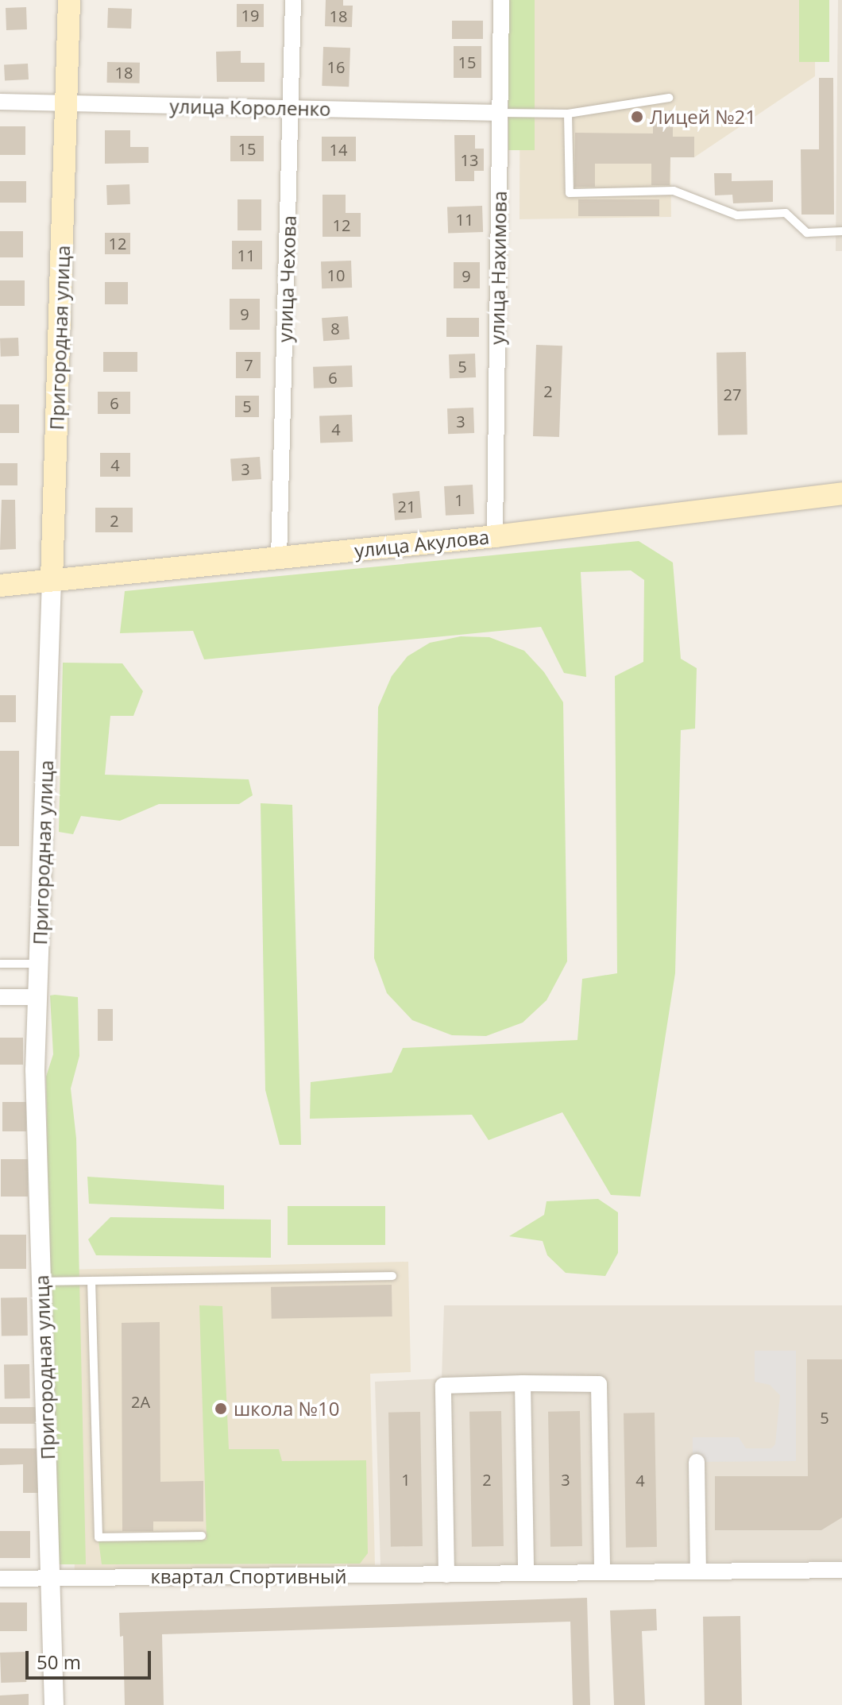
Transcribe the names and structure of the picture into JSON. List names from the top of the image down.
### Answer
{
  "streets": {
    "main road": ["Пригородная улица", "улица Акулова"],
    "street": [
      "улица Короленко",
      "улица Нахимова",
      "улица Чехова",
      "квартал Спортивный"
    ]
  },
  "crossings": [
    ["улица Короленко", "улица Нахимова"],
    ["улица Короленко", "улица Чехова"],
    ["улица Короленко", "Пригородная улица"],
    ["улица Нахимова", "улица Акулова"],
    ["улица Чехова", "улица Акулова"],
    ["Пригородная улица", "улица Акулова"],
    ["Пригородная улица", "квартал Спортивный"]
  ],
  "places": ["Лицей №21", "школа №10"],
  "house_numbers": [
    "19",
    "18",
    "15",
    "16",
    "18",
    "15",
    "14",
    "13",
    "11",
    "12",
    "12",
    "11",
    "10",
    "9",
    "9",
    "8",
    "7",
    "5",
    "6",
    "2",
    "27",
    "6",
    "5",
    "3",
    "4",
    "4",
    "3",
    "1",
    "21",
    "2",
    "2А",
    "5",
    "1",
    "2",
    "3",
    "4"
  ],
  "scale_bar": "50 m"
}
